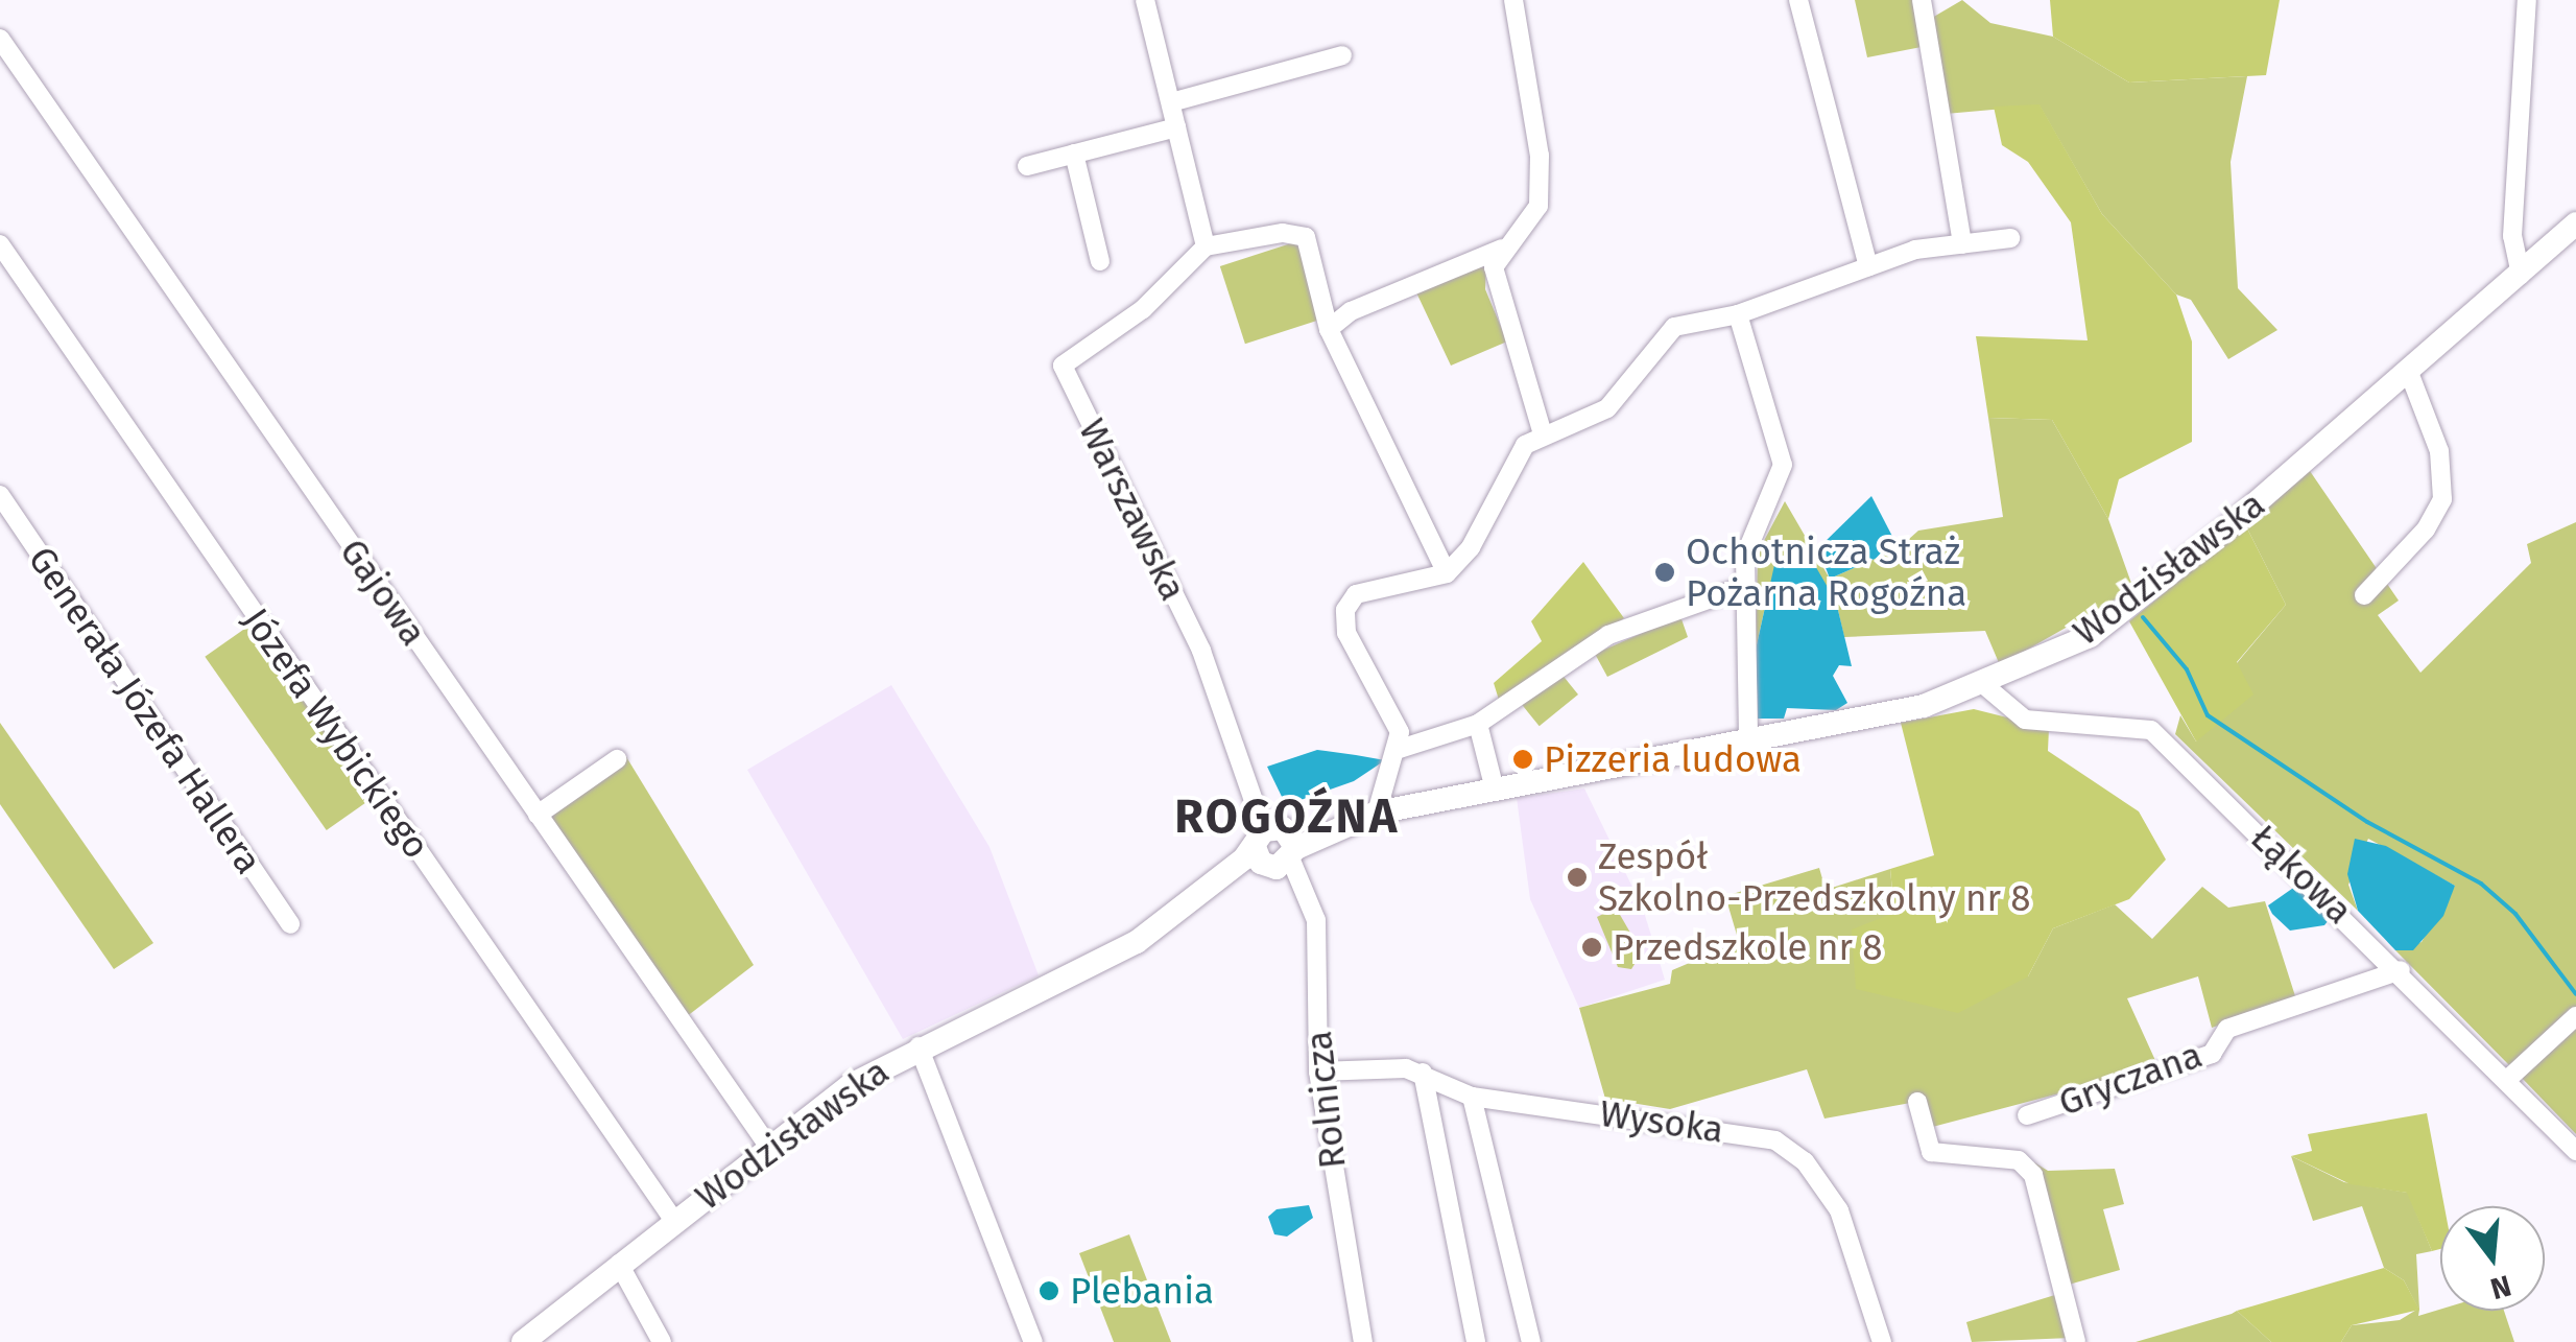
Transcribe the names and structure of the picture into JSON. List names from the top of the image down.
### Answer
{
  "streets": {
    "main road": ["Wodzisławska"],
    "street": [
      "Warszawska",
      "Gajowa",
      "Generała Józefa Hallera",
      "Józefa Wybickiego",
      "Łąkowa",
      "Gryczana",
      "Rolnicza",
      "Wysoka"
    ]
  },
  "crossings": [
    ["Warszawska", "Wodzisławska"],
    ["Wodzisławska", "Gajowa"],
    ["Wodzisławska", "Józefa Wybickiego"],
    ["Wodzisławska", "Łąkowa"],
    ["Wodzisławska", "Rolnicza"],
    ["Łąkowa", "Gryczana"],
    ["Rolnicza", "Wysoka"]
  ],
  "districts": ["ROGOŹNA"],
  "places": [
    "Ochotnicza Straż Pożarna Rogoźna",
    "Pizzeria ludowa",
    "Zespół Szkolno-Przedszkolny nr 8",
    "Przedszkole nr 8",
    "Plebania"
  ],
  "north": "bottom"
}
